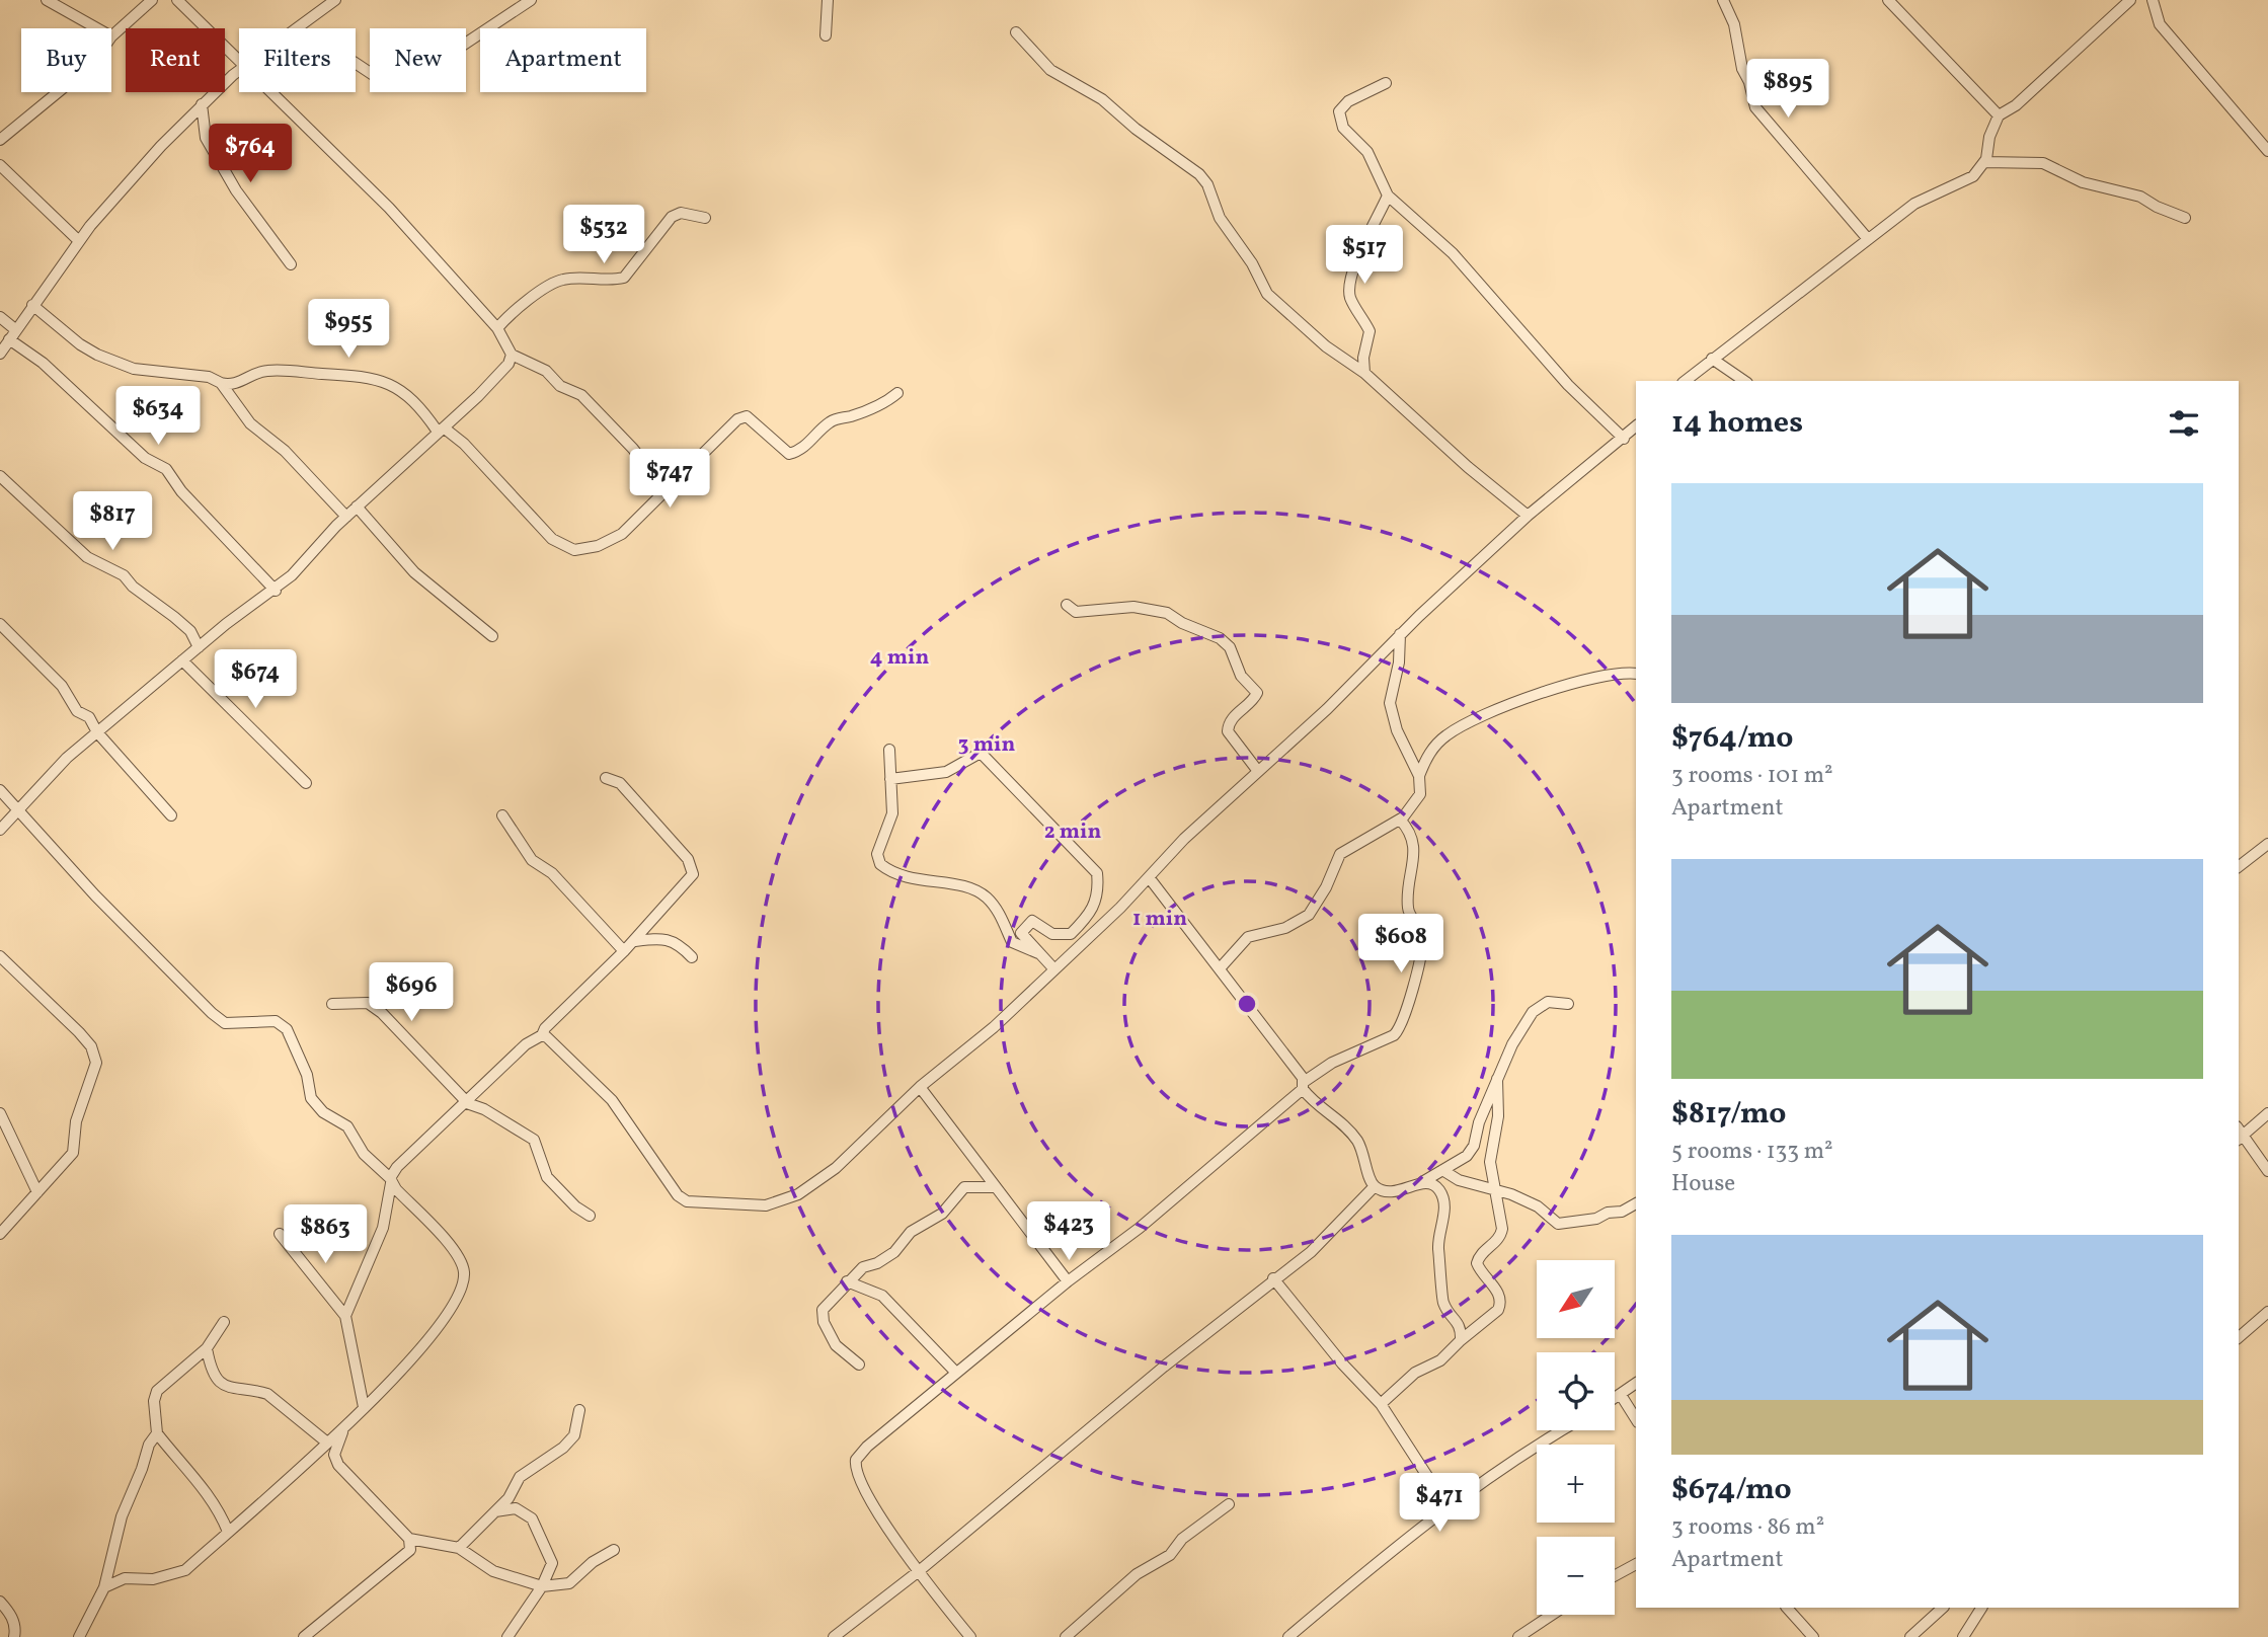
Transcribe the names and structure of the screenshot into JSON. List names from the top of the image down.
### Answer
{
  "north": "bottom left",
  "page": {
    "chip": [
      "Buy",
      "Rent",
      "Filters",
      "New",
      "Apartment"
    ],
    "price": [
      "$895",
      "$764",
      "$532",
      "$517",
      "$955",
      "$634",
      "$747",
      "$817",
      "$674",
      "$608",
      "$696",
      "$423",
      "$863",
      "$471"
    ],
    "heading": "14 homes",
    "list": [
      {
        "name": "$764/mo",
        "note": "3 rooms · 101 m² · Apartment"
      },
      {
        "name": "$817/mo",
        "note": "5 rooms · 133 m² · House"
      },
      {
        "name": "$674/mo",
        "note": "3 rooms · 86 m² · Apartment"
      }
    ],
    "map_buttons": ["+", "−"]
  },
  "rings": [
    "4 min",
    "3 min",
    "2 min",
    "1 min"
  ]
}
